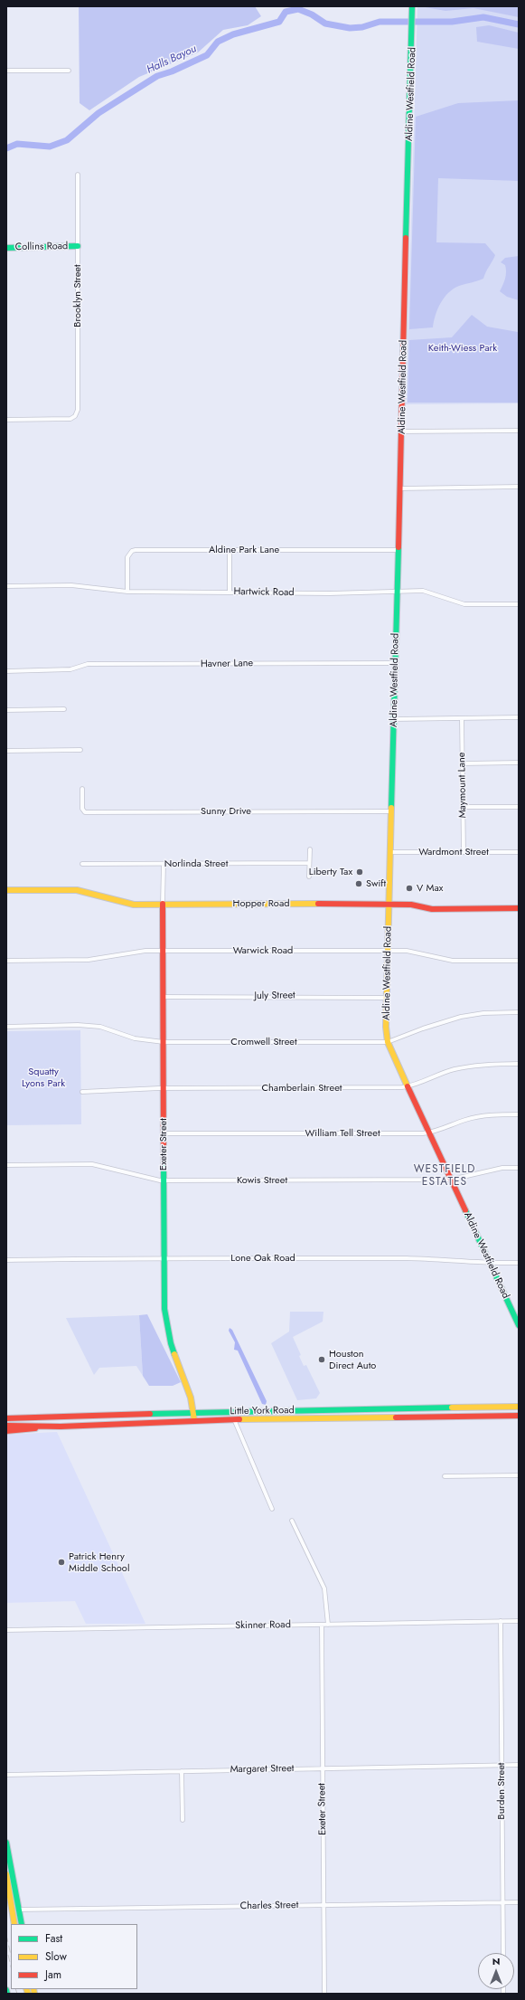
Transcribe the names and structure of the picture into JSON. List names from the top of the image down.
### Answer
{
  "streets": {
    "main road": [
      "Aldine Westfield Road",
      "Collins Road",
      "Hopper Road",
      "Exeter Street",
      "Little York Road"
    ],
    "street": [
      "Brooklyn Street",
      "Aldine Park Lane",
      "Hartwick Road",
      "Havner Lane",
      "Maymount Lane",
      "Sunny Drive",
      "Wardmont Street",
      "Norlinda Street",
      "Warwick Road",
      "July Street",
      "Cromwell Street",
      "Chamberlain Street",
      "William Tell Street",
      "Kowis Street",
      "Lone Oak Road",
      "Skinner Road",
      "Margaret Street",
      "Burden Street",
      "Charles Street"
    ]
  },
  "crossings": [
    ["Aldine Westfield Road", "Aldine Park Lane"],
    ["Aldine Westfield Road", "Hartwick Road"],
    ["Aldine Westfield Road", "Havner Lane"],
    ["Aldine Westfield Road", "Sunny Drive"],
    ["Aldine Westfield Road", "Wardmont Street"],
    ["Aldine Westfield Road", "Hopper Road"],
    ["Aldine Westfield Road", "Warwick Road"],
    ["Aldine Westfield Road", "July Street"],
    ["Aldine Westfield Road", "Cromwell Street"],
    ["Aldine Westfield Road", "Chamberlain Street"],
    ["Aldine Westfield Road", "William Tell Street"],
    ["Aldine Westfield Road", "Kowis Street"],
    ["Aldine Westfield Road", "Lone Oak Road"],
    ["Collins Road", "Brooklyn Street"],
    ["Aldine Park Lane", "Hartwick Road"],
    ["Maymount Lane", "Wardmont Street"],
    ["Norlinda Street", "Exeter Street"],
    ["Hopper Road", "Exeter Street"],
    ["Warwick Road", "Exeter Street"],
    ["July Street", "Exeter Street"],
    ["Cromwell Street", "Exeter Street"],
    ["Chamberlain Street", "Exeter Street"],
    ["William Tell Street", "Exeter Street"],
    ["Exeter Street", "Kowis Street"],
    ["Exeter Street", "Lone Oak Road"],
    ["Exeter Street", "Little York Road"],
    ["Exeter Street", "Skinner Road"],
    ["Exeter Street", "Margaret Street"],
    ["Exeter Street", "Charles Street"],
    ["Skinner Road", "Burden Street"],
    ["Margaret Street", "Burden Street"],
    ["Burden Street", "Charles Street"]
  ],
  "districts": ["WESTFIELD ESTATES"],
  "water": ["Halls Bayou"],
  "parks": ["Keith-Wiess Park", "Squatty Lyons Park"],
  "places": [
    "Liberty Tax",
    "Swift",
    "V Max",
    "Houston Direct Auto",
    "Patrick Henry Middle School"
  ],
  "legend": ["Fast", "Slow", "Jam"],
  "north": "top"
}
